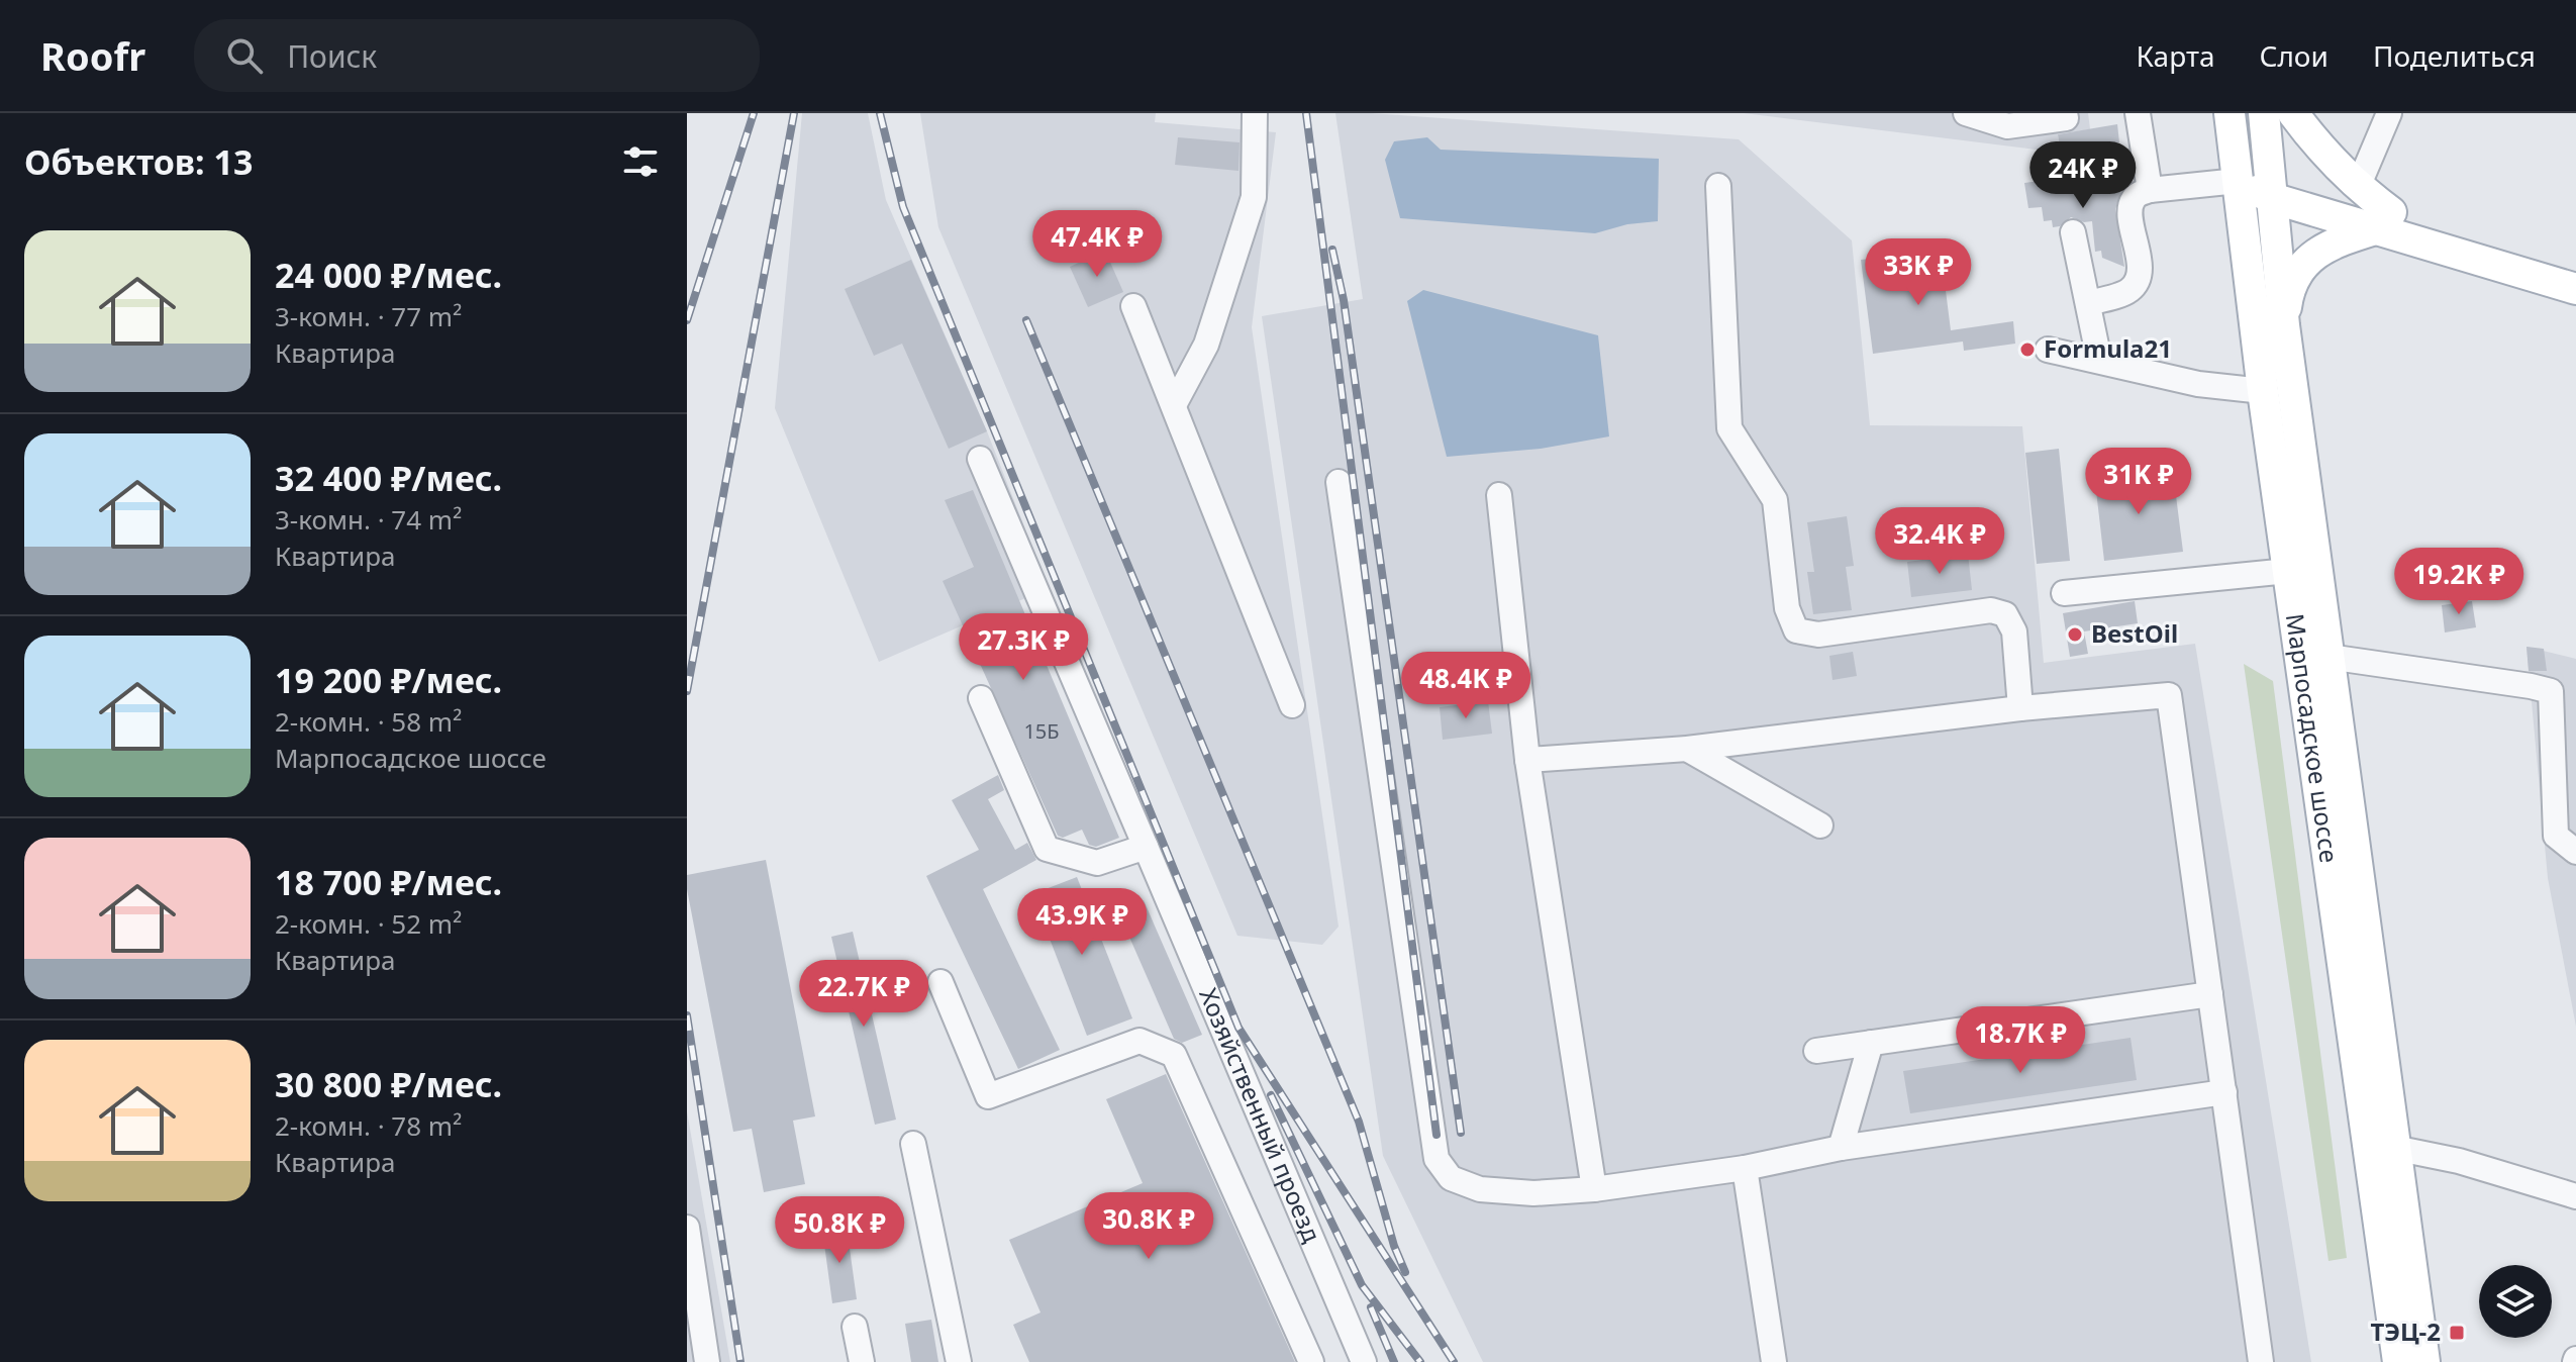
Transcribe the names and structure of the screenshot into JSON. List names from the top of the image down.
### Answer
{
  "streets": {
    "main road": ["Марпосадское шоссе"],
    "street": ["Хозяйственный проезд"]
  },
  "places": {
    "other": ["Formula21", "BestOil"],
    "transit": ["ТЭЦ-2"]
  },
  "house_numbers": ["15Б"],
  "page": {
    "header": "Roofr",
    "search": "Поиск",
    "nav": ["Карта", "Слои", "Поделиться"],
    "heading": "Объектов: 13",
    "price": [
      "24K ₽",
      "47.4K ₽",
      "33K ₽",
      "31K ₽",
      "32.4K ₽",
      "19.2K ₽",
      "27.3K ₽",
      "48.4K ₽",
      "43.9K ₽",
      "22.7K ₽",
      "18.7K ₽",
      "30.8K ₽",
      "50.8K ₽"
    ],
    "list": [
      {
        "name": "24 000 ₽/мес.",
        "note": "3-комн. · 77 m² · Квартира"
      },
      {
        "name": "32 400 ₽/мес.",
        "note": "3-комн. · 74 m² · Квартира"
      },
      {
        "name": "19 200 ₽/мес.",
        "note": "2-комн. · 58 m² · Марпосадское шоссе"
      },
      {
        "name": "18 700 ₽/мес.",
        "note": "2-комн. · 52 m² · Квартира"
      },
      {
        "name": "30 800 ₽/мес.",
        "note": "2-комн. · 78 m² · Квартира"
      }
    ]
  }
}
